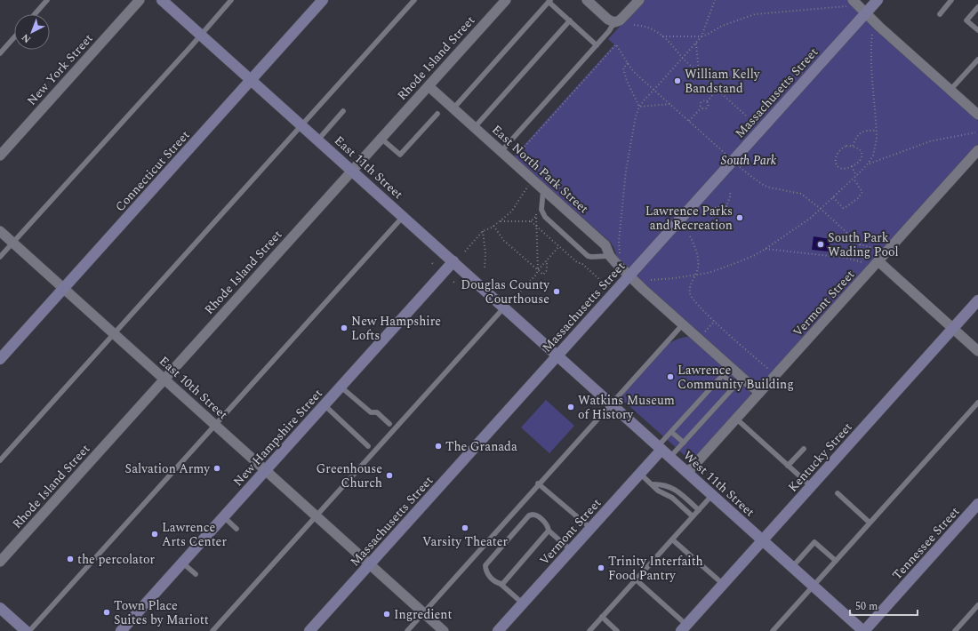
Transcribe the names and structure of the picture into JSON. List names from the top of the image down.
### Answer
{
  "streets": {
    "main road": [
      "Massachusetts Street",
      "East 11th Street",
      "Connecticut Street",
      "Vermont Street",
      "New Hampshire Street",
      "Kentucky Street",
      "West 11th Street",
      "Tennessee Street"
    ],
    "street": [
      "Rhode Island Street",
      "New York Street",
      "East North Park Street",
      "East 10th Street"
    ]
  },
  "crossings": [
    ["Rhode Island Street", "East 11th Street"],
    ["Rhode Island Street", "East North Park Street"],
    ["Rhode Island Street", "East 10th Street"],
    ["Massachusetts Street", "East 11th Street"],
    ["Massachusetts Street", "East North Park Street"],
    ["Massachusetts Street", "East 10th Street"],
    ["Massachusetts Street", "West 11th Street"],
    ["East 11th Street", "Connecticut Street"],
    ["East 11th Street", "New Hampshire Street"],
    ["East 11th Street", "West 11th Street"],
    ["East North Park Street", "Vermont Street"],
    ["Connecticut Street", "East 10th Street"],
    ["Vermont Street", "West 11th Street"],
    ["East 10th Street", "New Hampshire Street"],
    ["Kentucky Street", "West 11th Street"],
    ["West 11th Street", "Tennessee Street"]
  ],
  "parks": ["South Park"],
  "places": [
    "William Kelly Bandstand",
    "Lawrence Parks and Recreation",
    "South Park Wading Pool",
    "Douglas County Courthouse",
    "New Hampshire Lofts",
    "Lawrence Community Building",
    "Watkins Museum of History",
    "The Granada",
    "Salvation Army",
    "Greenhouse Church",
    "Varsity Theater",
    "Lawrence Arts Center",
    "the percolator",
    "Trinity Interfaith Food Pantry",
    "Town Place Suites by Mariott",
    "Ingredient"
  ],
  "scale_bar": "50 m",
  "north": "bottom left"
}
